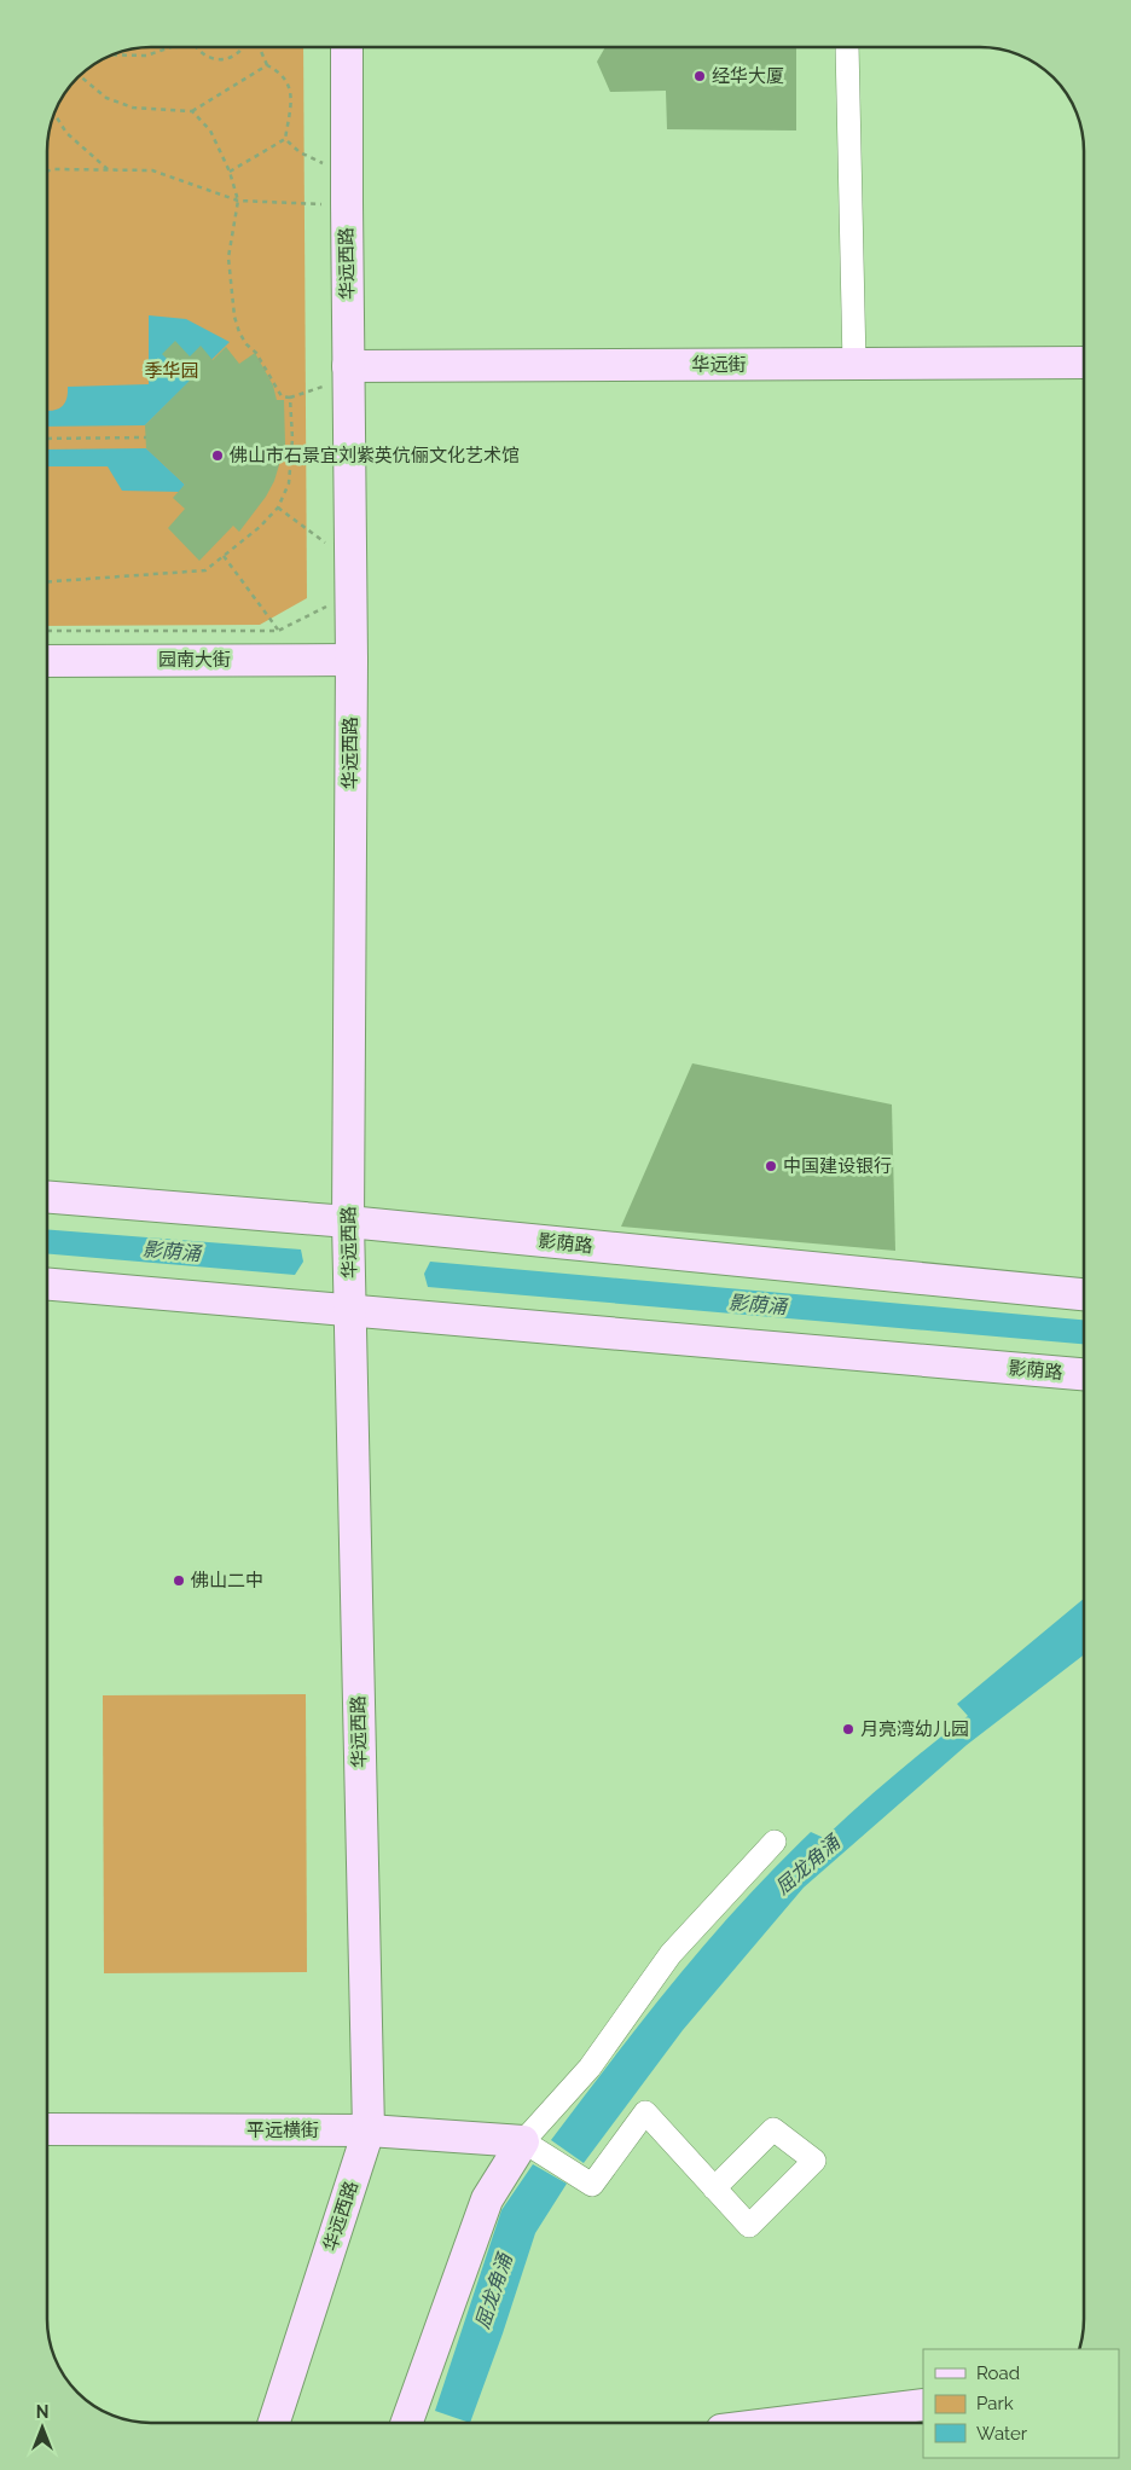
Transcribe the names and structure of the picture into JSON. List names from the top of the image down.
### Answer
{
  "streets": {
    "street": [
      "华远西路",
      "华远街",
      "园南大街",
      "影荫路",
      "平远横街"
    ]
  },
  "crossings": [
    ["华远西路", "华远街"],
    ["华远西路", "园南大街"],
    ["华远西路", "影荫路"],
    ["华远西路", "平远横街"]
  ],
  "water": ["影荫涌", "屈龙角涌"],
  "parks": ["季华园"],
  "places": [
    "经华大厦",
    "佛山市石景宜刘紫英伉俪文化艺术馆",
    "中国建设银行",
    "佛山二中",
    "月亮湾幼儿园"
  ],
  "legend": ["Road", "Park", "Water"],
  "north": "top"
}
